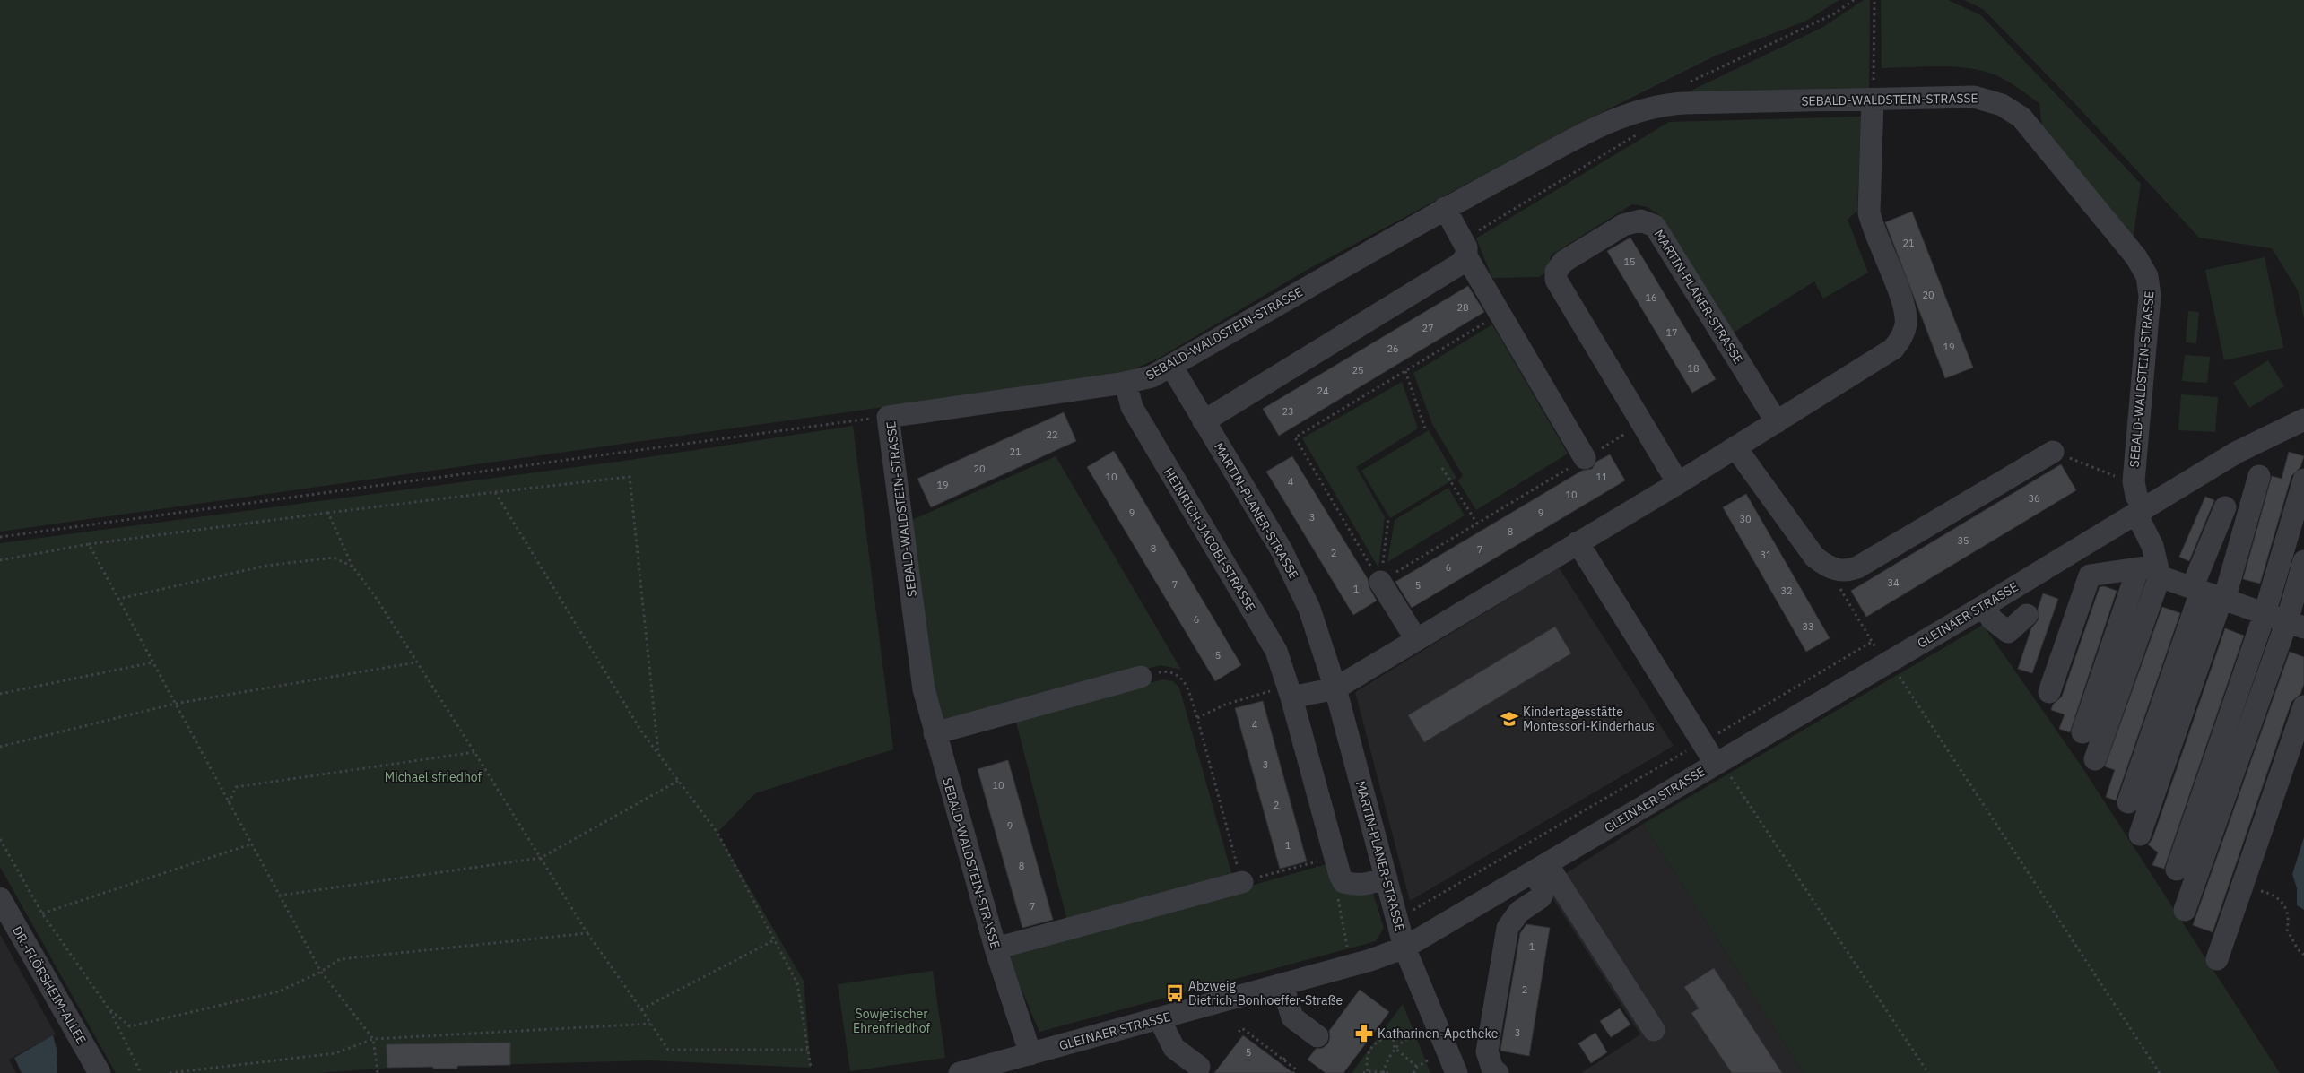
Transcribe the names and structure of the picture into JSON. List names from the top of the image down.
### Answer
{
  "streets": {
    "street": [
      "SEBALD-WALDSTEIN-STRASSE",
      "MARTIN-PLANER-STRASSE",
      "HEINRICH-JACOBI-STRASSE",
      "GLEINAER STRASSE",
      "DR.-FLÖRSHEIM-ALLEE"
    ]
  },
  "crossings": [
    ["SEBALD-WALDSTEIN-STRASSE", "MARTIN-PLANER-STRASSE"],
    ["SEBALD-WALDSTEIN-STRASSE", "HEINRICH-JACOBI-STRASSE"],
    ["SEBALD-WALDSTEIN-STRASSE", "GLEINAER STRASSE"],
    ["MARTIN-PLANER-STRASSE", "GLEINAER STRASSE"]
  ],
  "parks": ["Michaelisfriedhof", "Sowjetischer Ehrenfriedhof"],
  "places": {
    "school or university": ["Kindertagesstätte Montessori-Kinderhaus"],
    "bus stop": ["Abzweig Dietrich-Bonhoeffer-Straße"],
    "pharmacy": ["Katharinen-Apotheke"]
  },
  "house_numbers": [
    "21",
    "15",
    "20",
    "16",
    "28",
    "27",
    "17",
    "19",
    "26",
    "18",
    "25",
    "24",
    "23",
    "22",
    "21",
    "20",
    "10",
    "11",
    "4",
    "19",
    "10",
    "36",
    "9",
    "9",
    "3",
    "30",
    "8",
    "35",
    "8",
    "7",
    "2",
    "31",
    "6",
    "34",
    "7",
    "5",
    "1",
    "32",
    "6",
    "33",
    "5",
    "4",
    "3",
    "10",
    "2",
    "9",
    "1",
    "8",
    "7",
    "1",
    "2",
    "3",
    "5"
  ]
}
